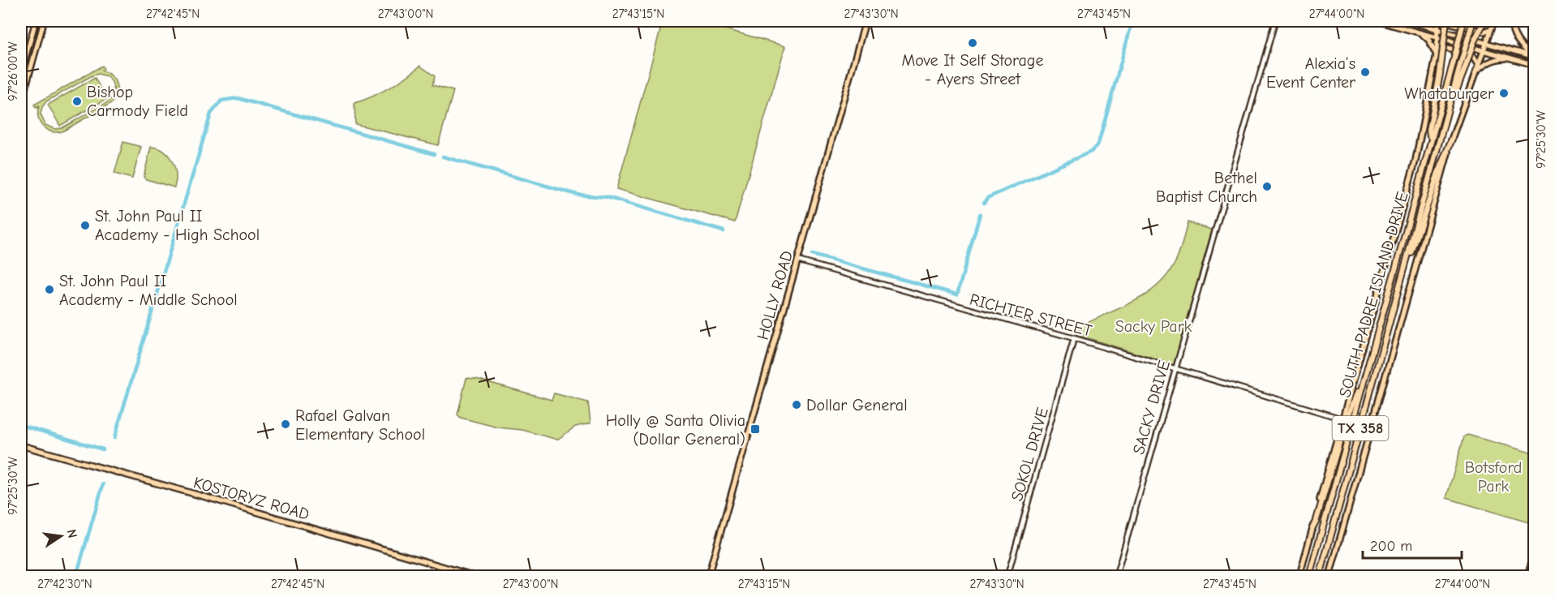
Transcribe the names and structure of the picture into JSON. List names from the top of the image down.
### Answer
{
  "streets": {
    "highway": ["SOUTH PADRE ISLAND DRIVE", "TX 358"],
    "main road": ["HOLLY ROAD", "KOSTORYZ ROAD"],
    "street": ["RICHTER STREET", "SACKY DRIVE", "SOKOL DRIVE"]
  },
  "crossings": [
    ["HOLLY ROAD", "RICHTER STREET"],
    ["RICHTER STREET", "SACKY DRIVE"],
    ["RICHTER STREET", "SOKOL DRIVE"]
  ],
  "parks": ["Sacky Park", "Botsford Park"],
  "places": {
    "other": [
      "Move It Self Storage - Ayers Street",
      "Alexia’s Event Center",
      "Whataburger",
      "Bishop Carmody Field",
      "Bethel Baptist Church",
      "St. John Paul II Academy - High School",
      "St. John Paul II Academy - Middle School",
      "Dollar General",
      "Rafael Galvan Elementary School"
    ],
    "transit": ["Holly @ Santa Olivia (Dollar General)"]
  },
  "scale_bar": "200 m",
  "north": "right",
  "coordinates": [
    "27°42'45\"N",
    "27°43'00\"N",
    "27°43'15\"N",
    "27°43'30\"N",
    "27°43'45\"N",
    "27°44'00\"N",
    "97°26'00\"W",
    "97°25'30\"W",
    "27°42'30\"N"
  ]
}
